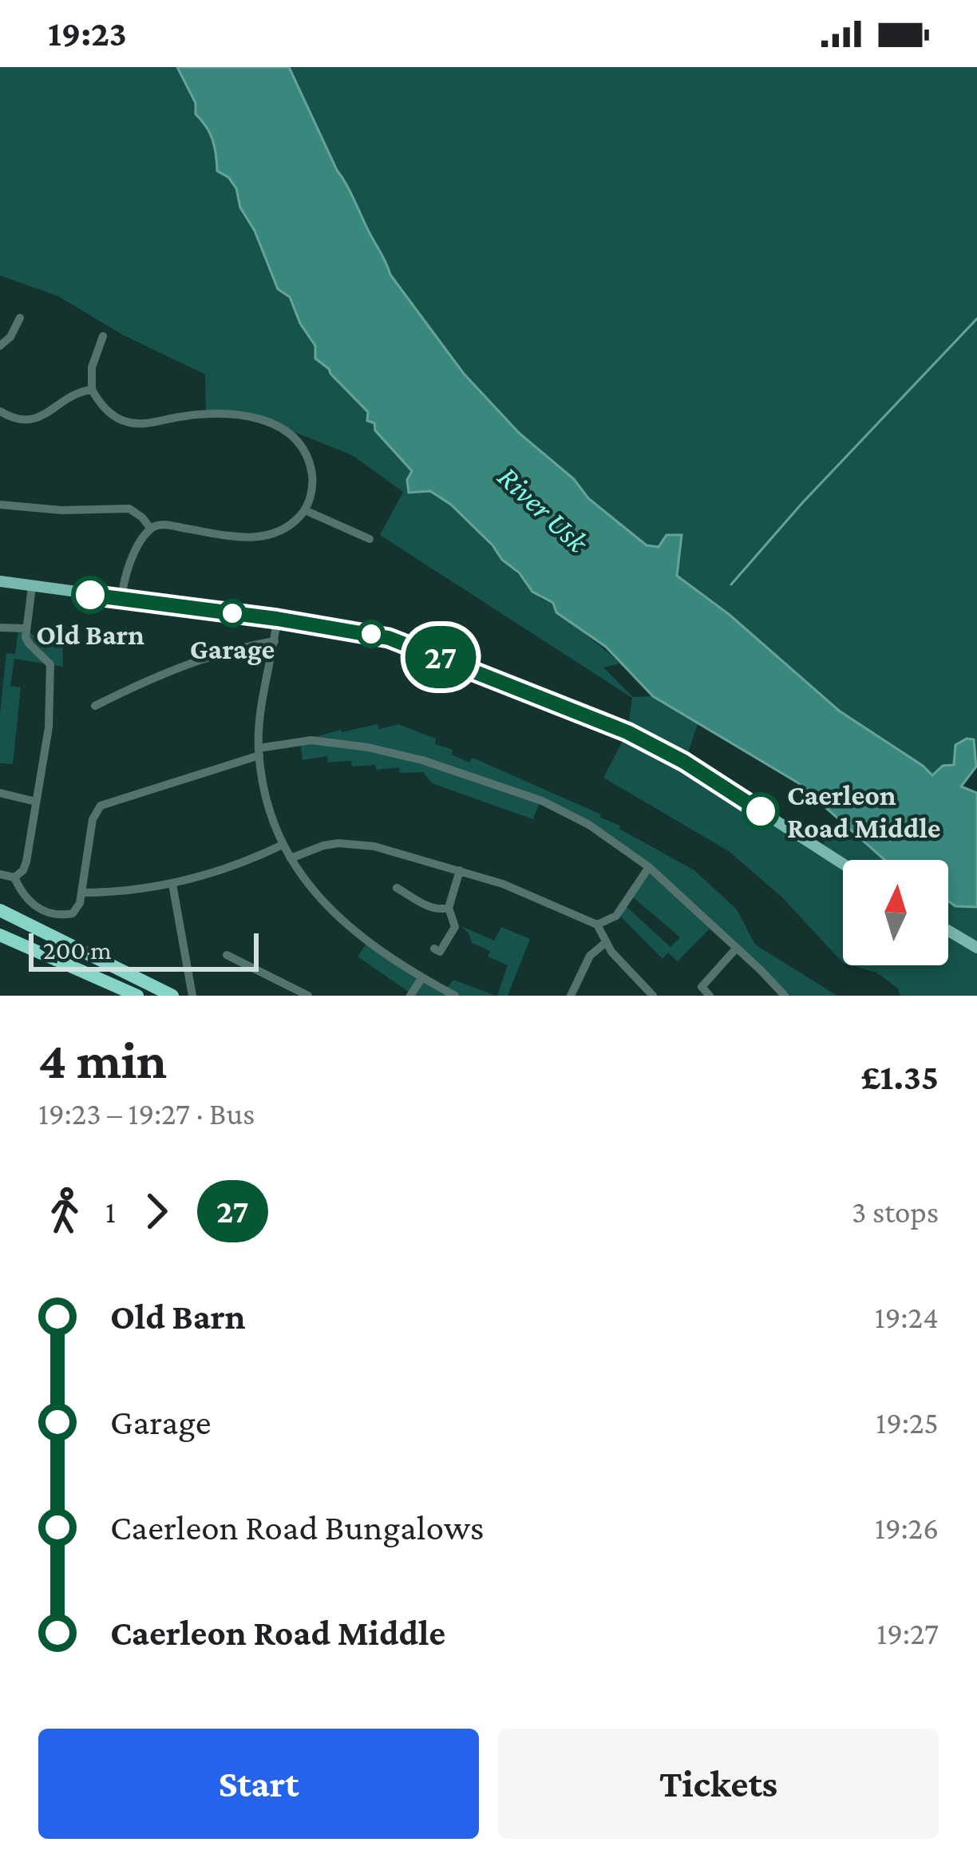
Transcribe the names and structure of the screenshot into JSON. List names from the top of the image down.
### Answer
{
  "water": ["River Usk"],
  "places": ["Old Barn", "Garage", "Caerleon Road Middle"],
  "lines": ["bus line 27"],
  "scale_bar": "200 m",
  "north": "top",
  "page": {
    "status": "19:23",
    "on_map": "27",
    "scale": "200 m",
    "heading": ["4 min", "19:23 – 19:27 · Bus", "£1.35"],
    "legs": ["1", "27", "3 stops"],
    "list": [
      {
        "name": "Old Barn",
        "value": "19:24"
      },
      {
        "name": "Garage",
        "value": "19:25"
      },
      {
        "name": "Caerleon Road Bungalows",
        "value": "19:26"
      },
      {
        "name": "Caerleon Road Middle",
        "value": "19:27"
      }
    ],
    "buttons": ["Start", "Tickets"]
  }
}
